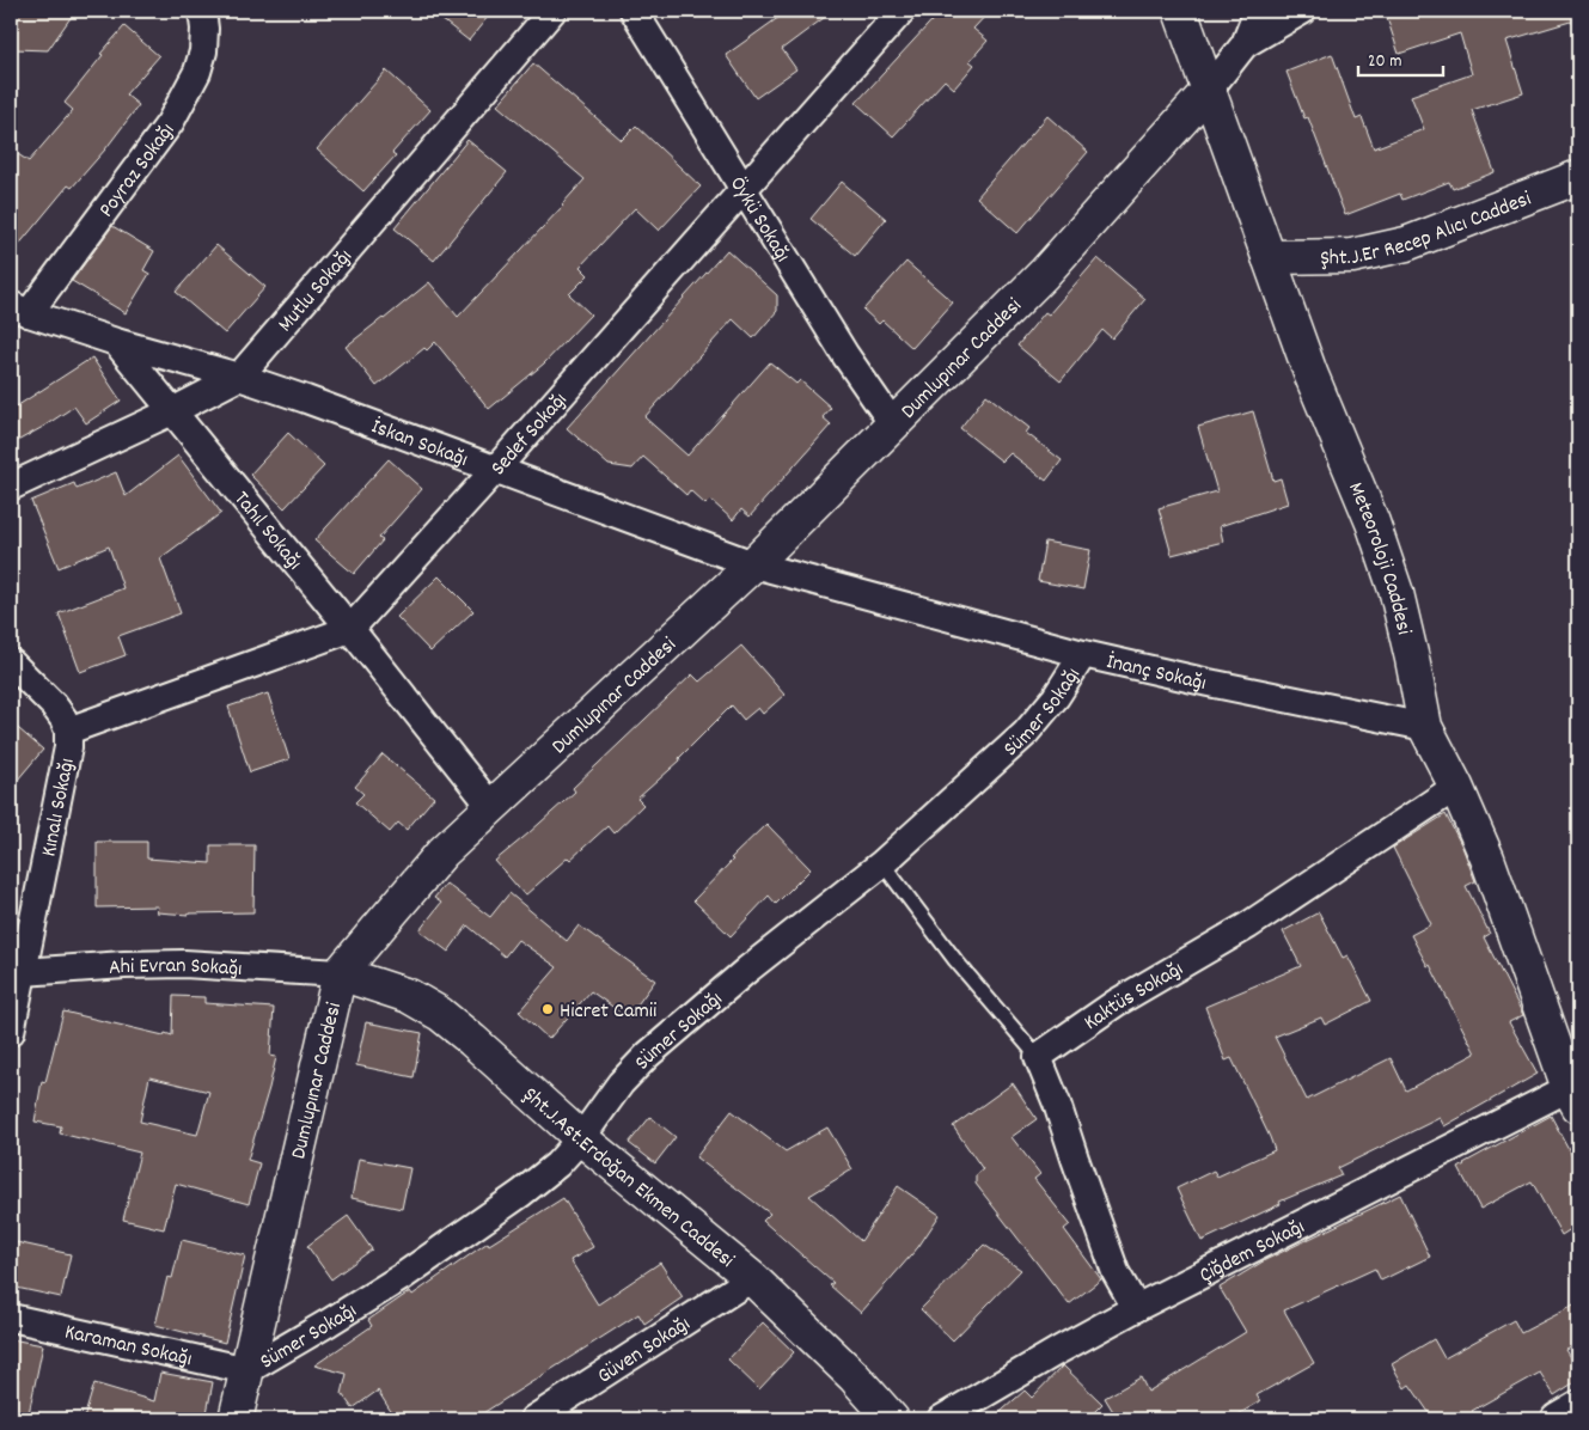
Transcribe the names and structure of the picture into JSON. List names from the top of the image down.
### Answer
{
  "streets": {
    "street": [
      "Poyraz Sokağı",
      "Öykü Sokağı",
      "Şht.J.Er Recep Alıcı Caddesi",
      "Mutlu Sokağı",
      "Dumlupınar Caddesi",
      "Sedef Sokağı",
      "İskan Sokağı",
      "Tahıl Sokağı",
      "Meteoroloji Caddesi",
      "İnanç Sokağı",
      "Sümer Sokağı",
      "Kınalı Sokağı",
      "Ahi Evran Sokağı",
      "Kaktüs Sokağı",
      "Şht.J.Ast.Erdoğan Ekmen Caddesi",
      "Çiğdem Sokağı",
      "Karaman Sokağı",
      "Güven Sokağı"
    ]
  },
  "crossings": [
    ["Öykü Sokağı", "Dumlupınar Caddesi"],
    ["Öykü Sokağı", "Sedef Sokağı"],
    ["Şht.J.Er Recep Alıcı Caddesi", "Meteoroloji Caddesi"],
    ["Mutlu Sokağı", "İskan Sokağı"],
    ["Mutlu Sokağı", "Tahıl Sokağı"],
    ["Dumlupınar Caddesi", "İskan Sokağı"],
    ["Dumlupınar Caddesi", "Tahıl Sokağı"],
    ["Dumlupınar Caddesi", "Meteoroloji Caddesi"],
    ["Dumlupınar Caddesi", "İnanç Sokağı"],
    ["Dumlupınar Caddesi", "Sümer Sokağı"],
    ["Dumlupınar Caddesi", "Ahi Evran Sokağı"],
    ["Dumlupınar Caddesi", "Şht.J.Ast.Erdoğan Ekmen Caddesi"],
    ["Dumlupınar Caddesi", "Karaman Sokağı"],
    ["Sedef Sokağı", "İskan Sokağı"],
    ["Sedef Sokağı", "Tahıl Sokağı"],
    ["Sedef Sokağı", "Kınalı Sokağı"],
    ["İskan Sokağı", "Tahıl Sokağı"],
    ["İskan Sokağı", "İnanç Sokağı"],
    ["Meteoroloji Caddesi", "İnanç Sokağı"],
    ["Meteoroloji Caddesi", "Kaktüs Sokağı"],
    ["Meteoroloji Caddesi", "Çiğdem Sokağı"],
    ["İnanç Sokağı", "Sümer Sokağı"],
    ["Sümer Sokağı", "Şht.J.Ast.Erdoğan Ekmen Caddesi"],
    ["Sümer Sokağı", "Karaman Sokağı"],
    ["Kınalı Sokağı", "Ahi Evran Sokağı"],
    ["Ahi Evran Sokağı", "Şht.J.Ast.Erdoğan Ekmen Caddesi"],
    ["Şht.J.Ast.Erdoğan Ekmen Caddesi", "Güven Sokağı"]
  ],
  "places": ["Hicret Camii"],
  "scale_bar": "20 m"
}
